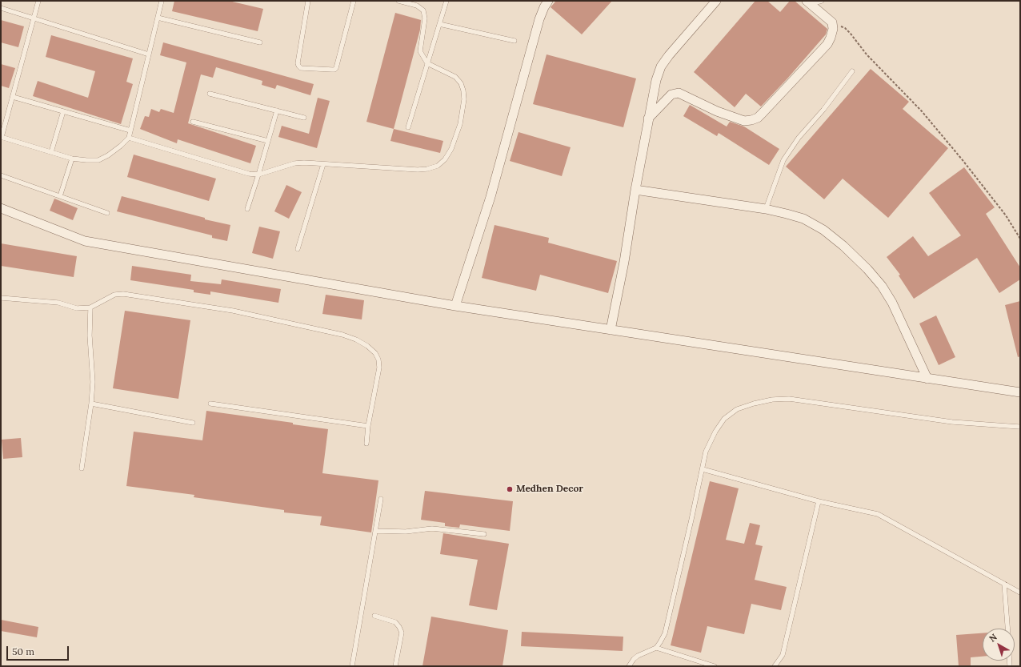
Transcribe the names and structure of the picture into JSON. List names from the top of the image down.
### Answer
{
  "places": ["Medhen Decor"],
  "scale_bar": "50 m",
  "north": "top left"
}
